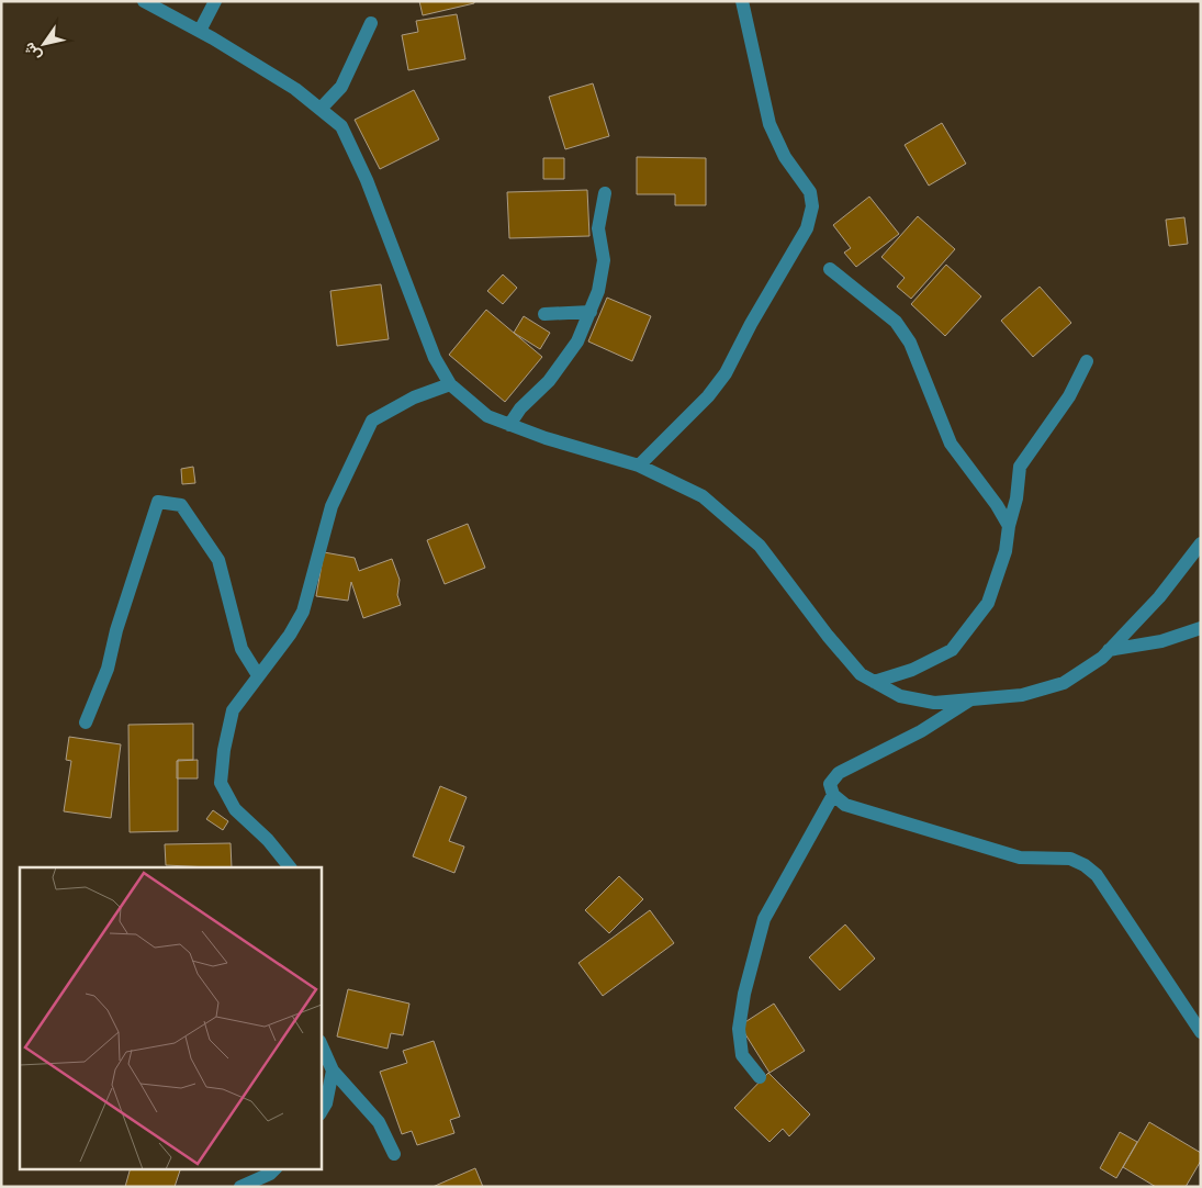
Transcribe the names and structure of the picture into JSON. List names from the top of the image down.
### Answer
{
  "north": "bottom left"
}
